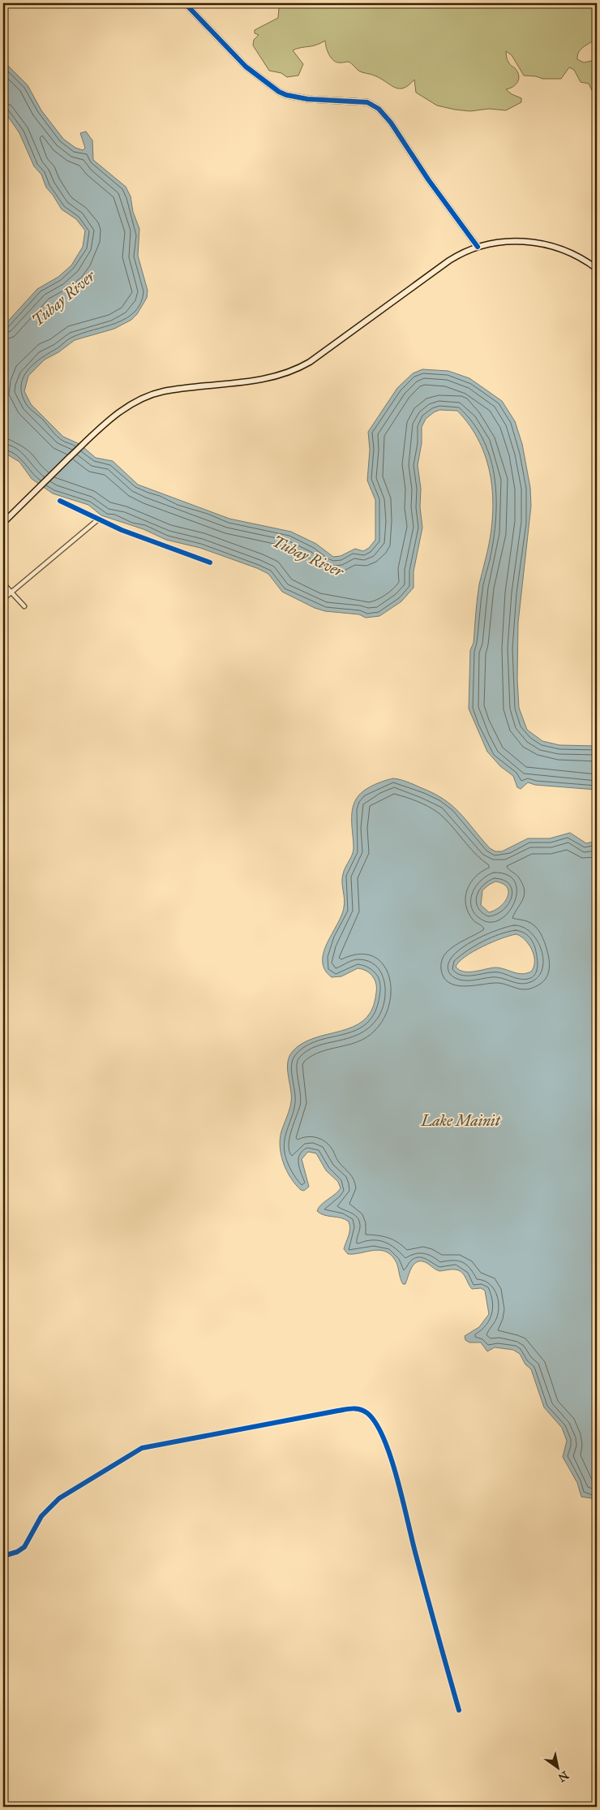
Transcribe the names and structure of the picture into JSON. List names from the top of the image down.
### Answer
{
  "water": ["Tubay River", "Lake Mainit"],
  "north": "bottom right"
}
